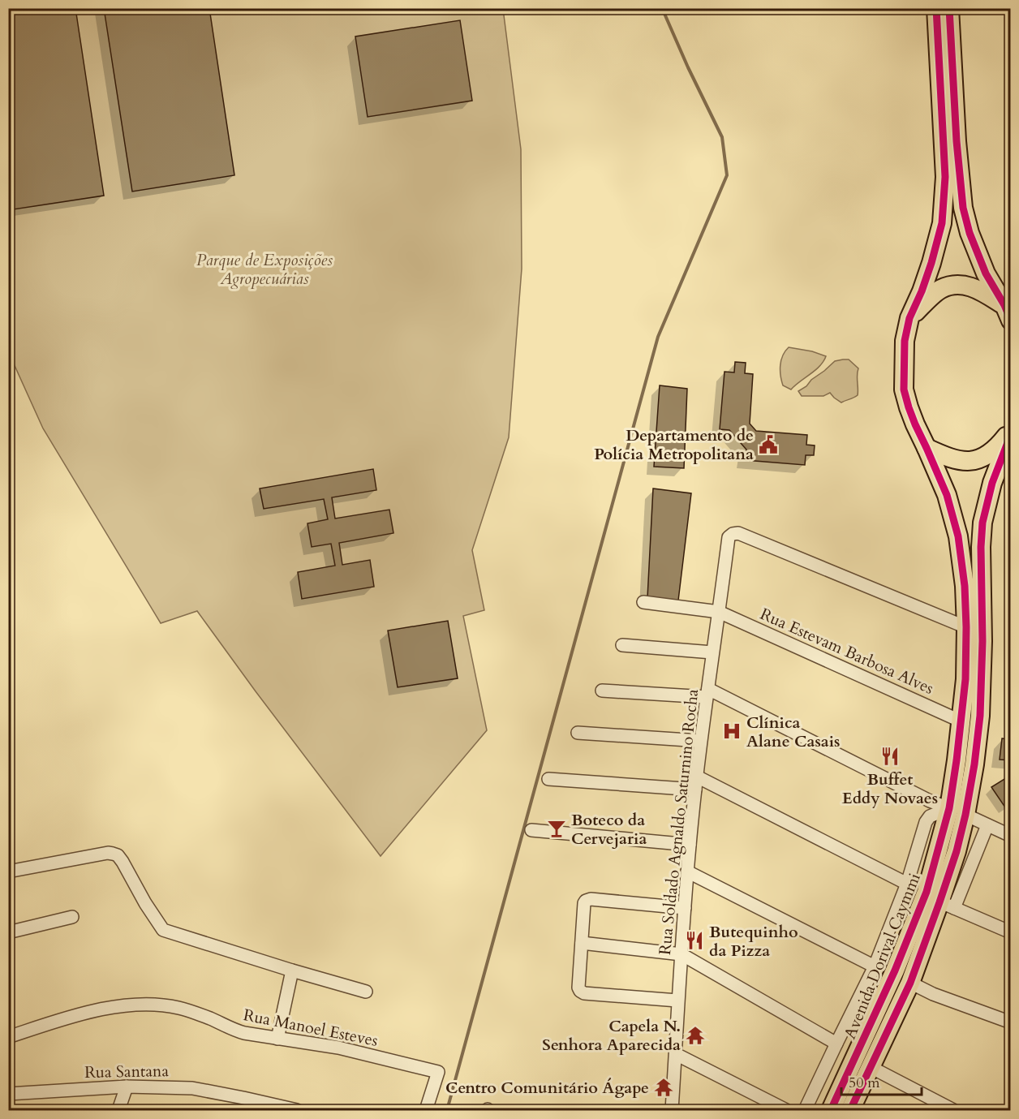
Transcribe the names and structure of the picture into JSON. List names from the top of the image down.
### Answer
{
  "streets": {
    "main road": ["Avenida Dorival Caymmi"],
    "street": [
      "Rua Estevam Barbosa Alves",
      "Rua Soldado Agnaldo Saturnino Rocha",
      "Rua Manoel Esteves",
      "Rua Santana"
    ]
  },
  "crossings": [
    ["Rua Estevam Barbosa Alves", "Rua Soldado Agnaldo Saturnino Rocha"],
    ["Rua Estevam Barbosa Alves", "Avenida Dorival Caymmi"],
    ["Rua Soldado Agnaldo Saturnino Rocha", "Avenida Dorival Caymmi"]
  ],
  "parks": ["Parque de Exposições Agropecuárias"],
  "places": {
    "public building": ["Departamento de Polícia Metropolitana"],
    "hospital": ["Clínica Alane Casais"],
    "restaurant": ["Buffet Eddy Novaes", "Butequinho da Pizza"],
    "bar": ["Boteco da Cervejaria"],
    "temple": ["Capela N. Senhora Aparecida", "Centro Comunitário Ágape"]
  },
  "scale_bar": "50 m"
}
